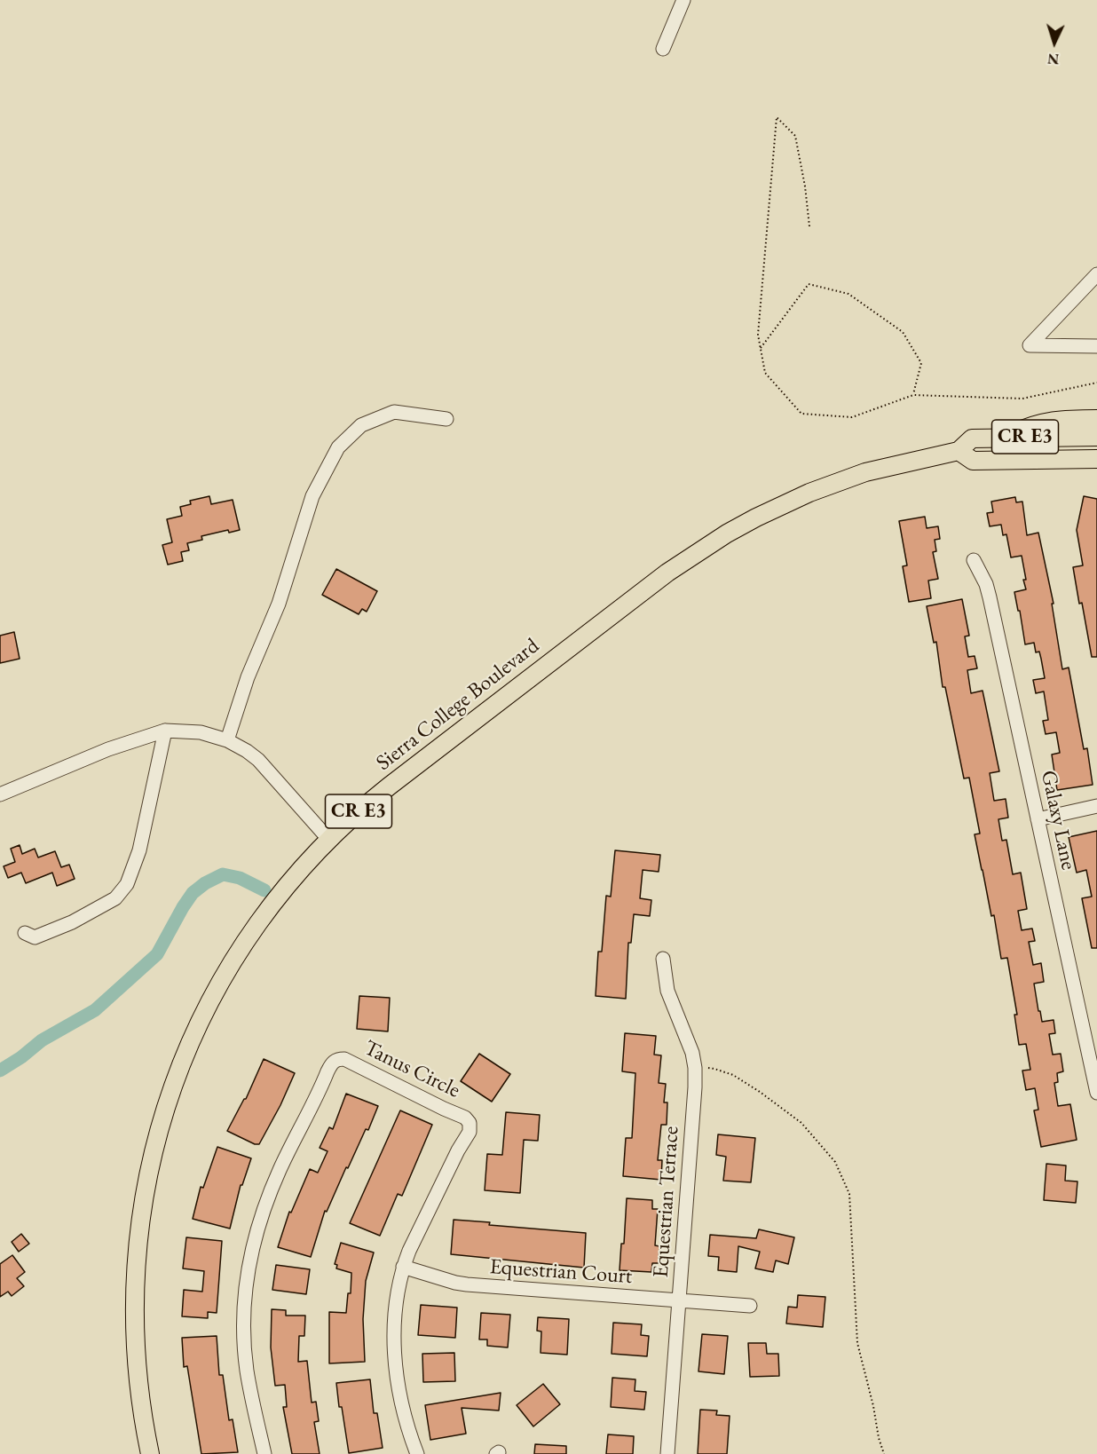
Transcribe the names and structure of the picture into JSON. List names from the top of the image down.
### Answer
{
  "streets": {
    "main road": ["CR E3", "Sierra College Boulevard"],
    "street": [
      "Galaxy Lane",
      "Tanus Circle",
      "Equestrian Terrace",
      "Equestrian Court"
    ]
  },
  "crossings": [
    ["CR E3", "Sierra College Boulevard"],
    ["Tanus Circle", "Equestrian Court"],
    ["Equestrian Terrace", "Equestrian Court"]
  ],
  "north": "bottom"
}
